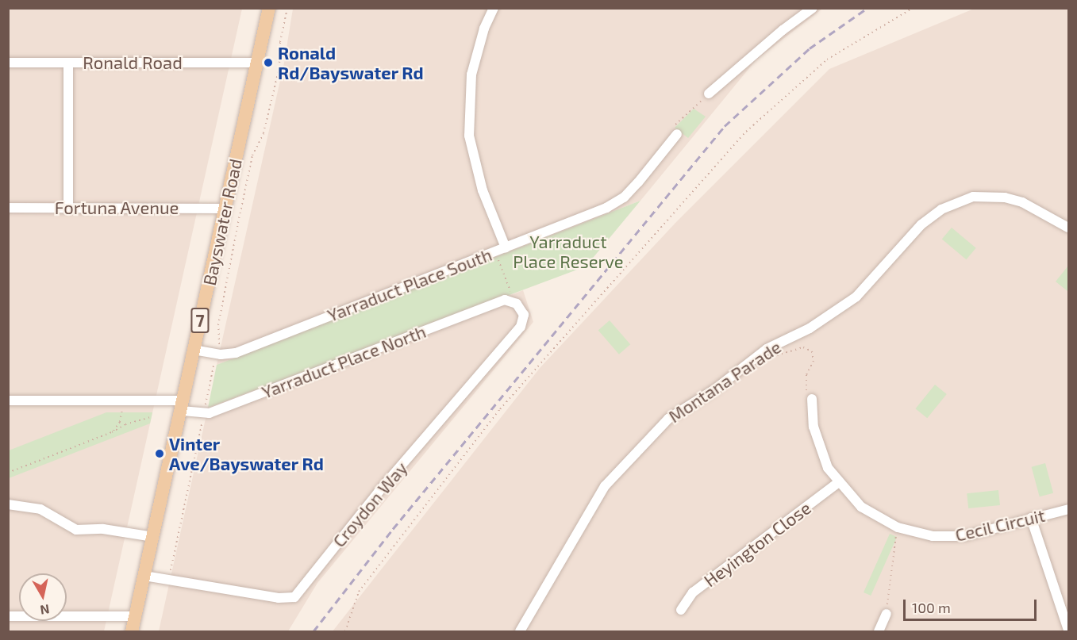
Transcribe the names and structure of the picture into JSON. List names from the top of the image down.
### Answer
{
  "streets": {
    "main road": ["Bayswater Road", "7"],
    "street": [
      "Ronald Road",
      "Fortuna Avenue",
      "Yarraduct Place South",
      "Yarraduct Place North",
      "Montana Parade",
      "Croydon Way",
      "Cecil Circuit",
      "Heyington Close"
    ]
  },
  "crossings": [
    ["Ronald Road", "Bayswater Road"],
    ["Fortuna Avenue", "Bayswater Road"],
    ["Bayswater Road", "Yarraduct Place South"],
    ["Bayswater Road", "Yarraduct Place North"],
    ["Bayswater Road", "Croydon Way"],
    ["Yarraduct Place North", "Croydon Way"],
    ["Cecil Circuit", "Heyington Close"]
  ],
  "parks": ["Yarraduct Place Reserve"],
  "places": ["Ronald Rd/Bayswater Rd", "Vinter Ave/Bayswater Rd"],
  "scale_bar": "100 m",
  "north": "bottom"
}
